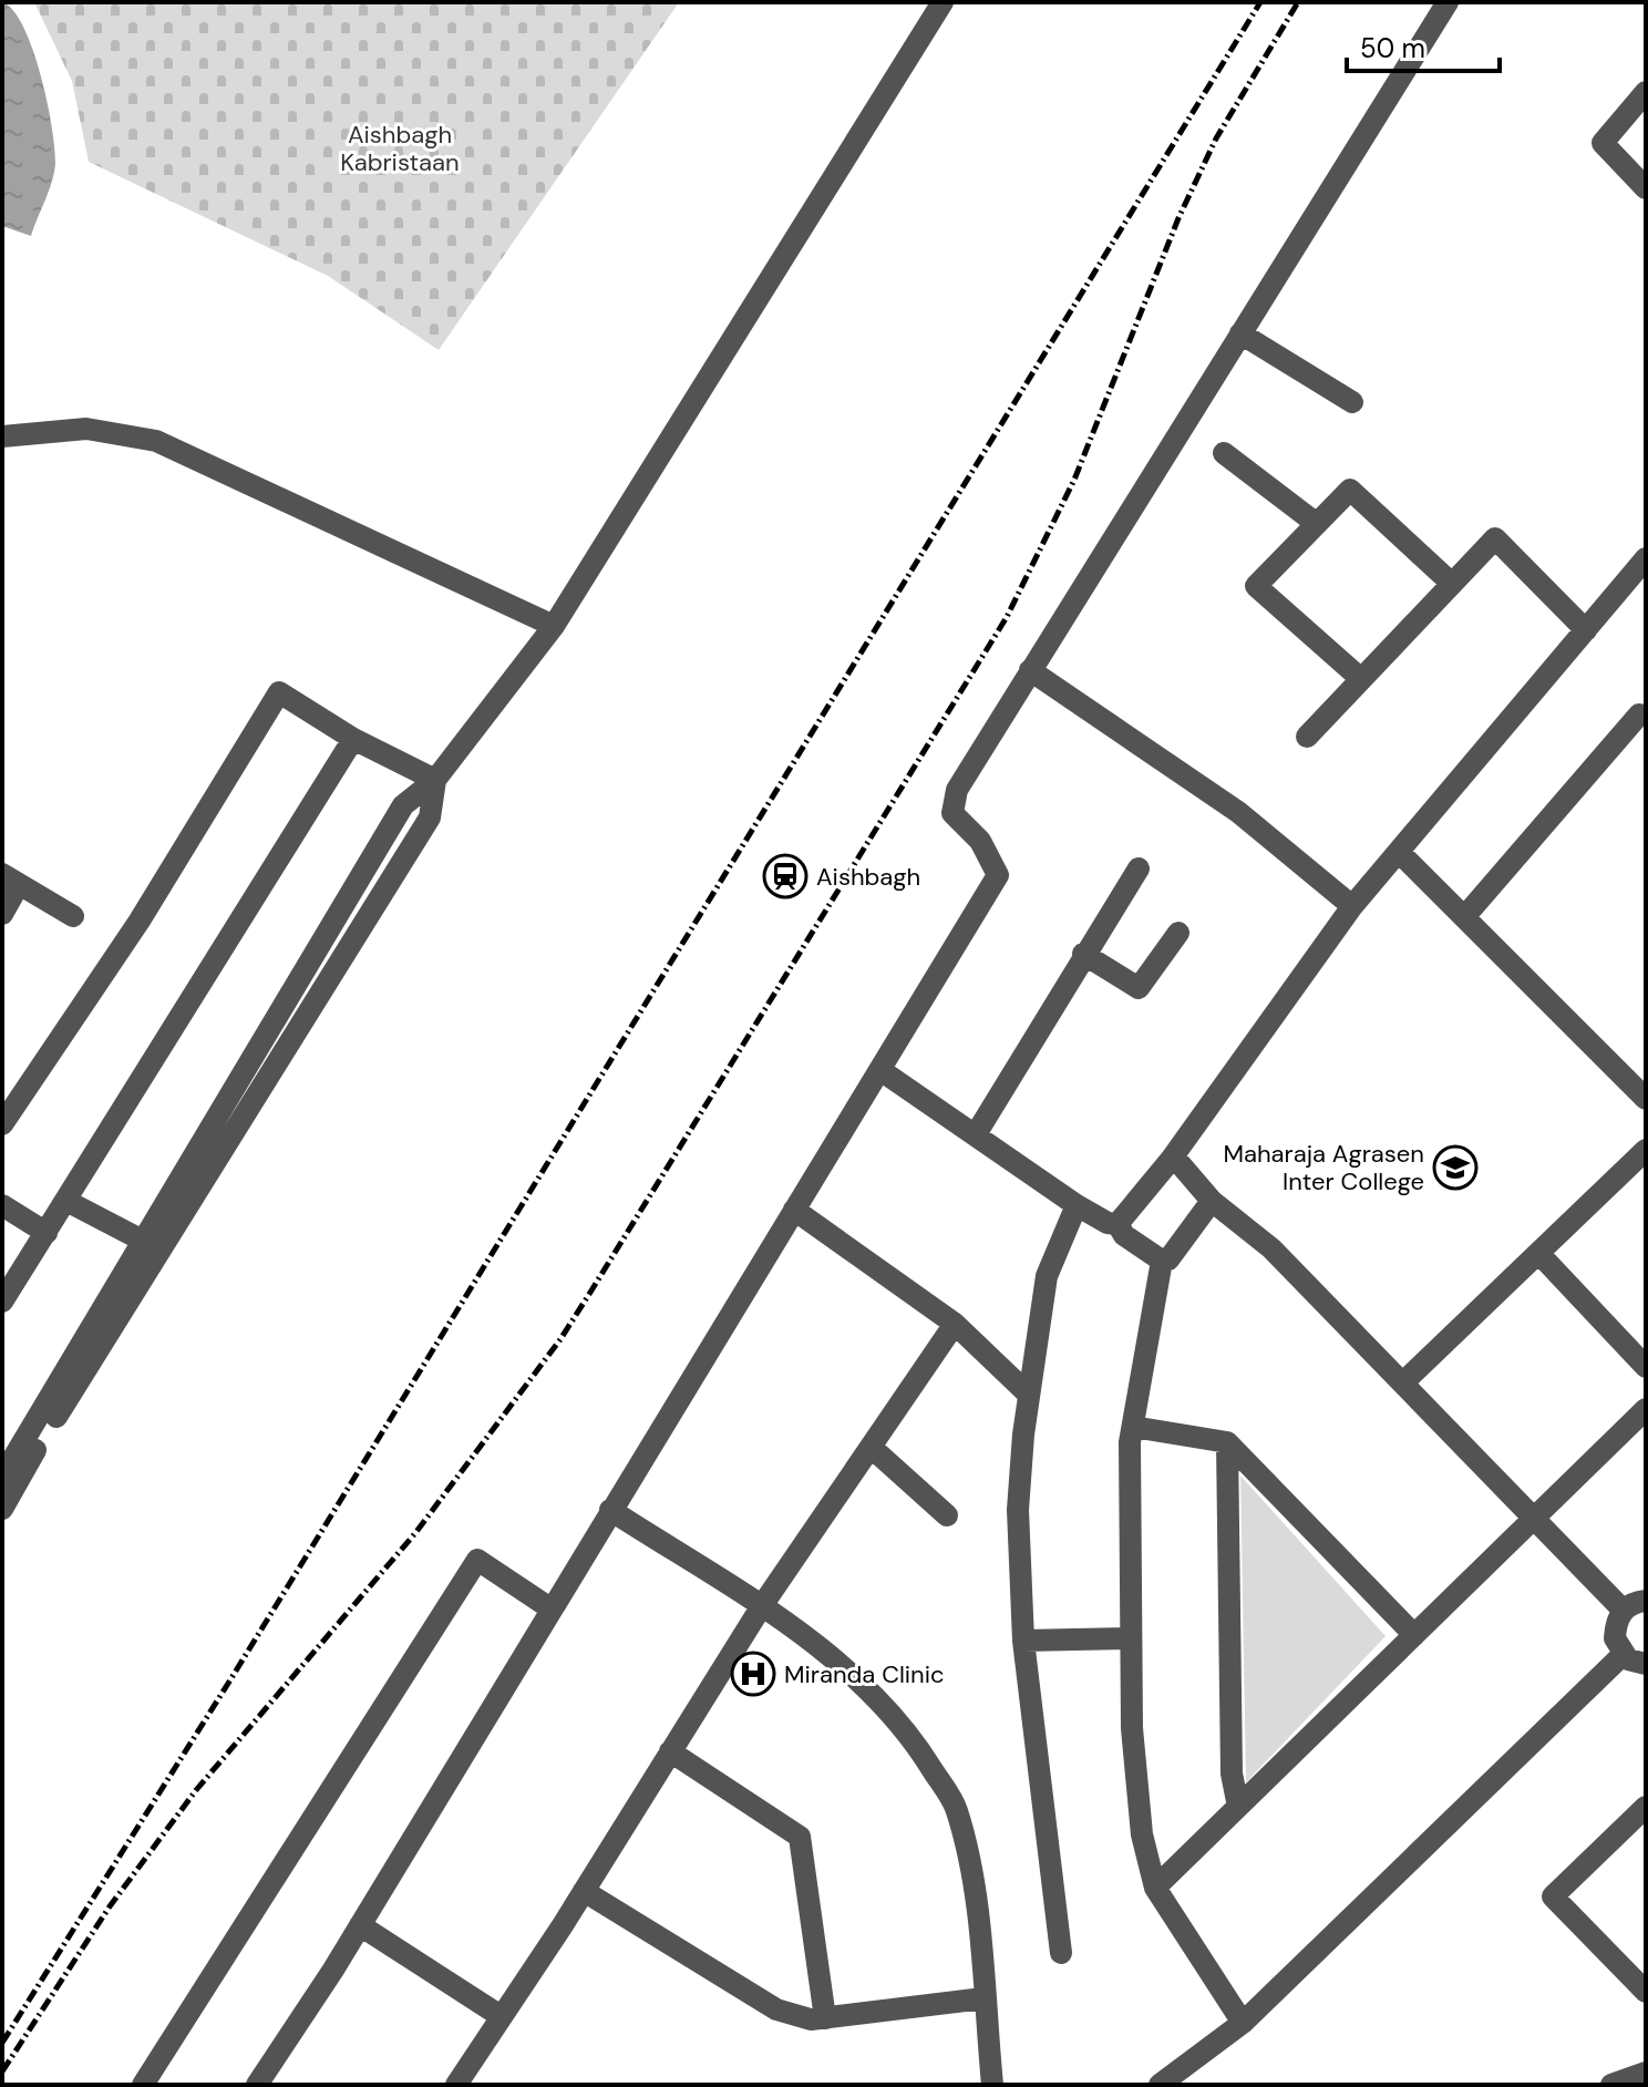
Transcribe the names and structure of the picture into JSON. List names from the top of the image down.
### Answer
{
  "parks": ["Aishbagh Kabristaan"],
  "places": {
    "station": ["Aishbagh"],
    "school or university": ["Maharaja Agrasen Inter College"],
    "hospital": ["Miranda Clinic"]
  },
  "scale_bar": "50 m"
}
